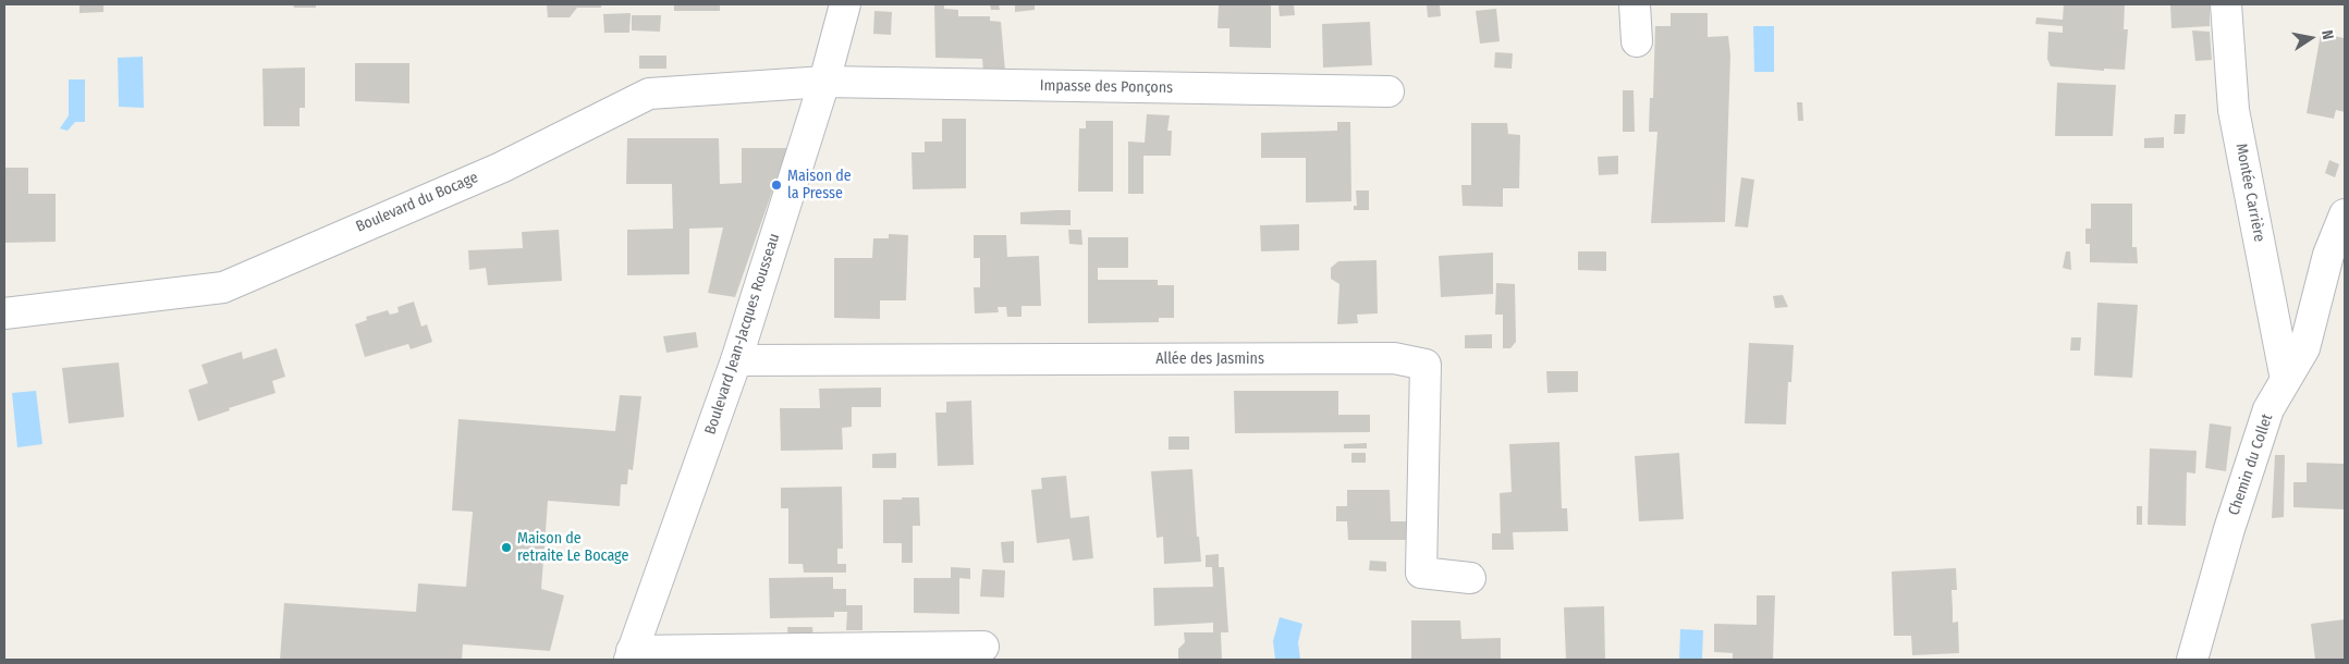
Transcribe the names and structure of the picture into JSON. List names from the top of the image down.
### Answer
{
  "streets": {
    "street": [
      "Impasse des Ponçons",
      "Montée Carrière",
      "Boulevard du Bocage",
      "Boulevard Jean-Jacques Rousseau",
      "Allée des Jasmins",
      "Chemin du Collet"
    ]
  },
  "crossings": [
    ["Impasse des Ponçons", "Boulevard du Bocage"],
    ["Impasse des Ponçons", "Boulevard Jean-Jacques Rousseau"],
    ["Montée Carrière", "Chemin du Collet"],
    ["Boulevard du Bocage", "Boulevard Jean-Jacques Rousseau"],
    ["Boulevard Jean-Jacques Rousseau", "Allée des Jasmins"]
  ],
  "places": ["Maison de la Presse", "Maison de retraite Le Bocage"],
  "north": "right"
}
